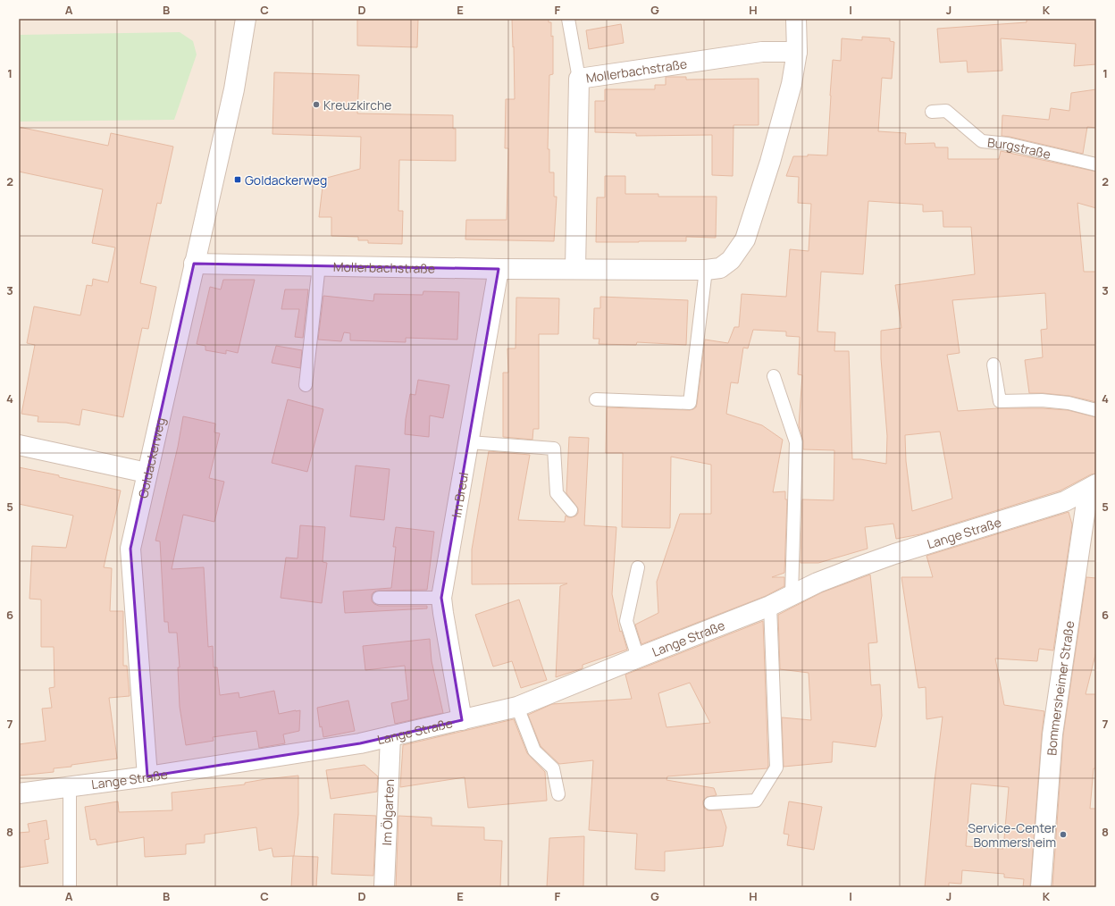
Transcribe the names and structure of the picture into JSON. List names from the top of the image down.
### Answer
{
  "streets": {
    "street": [
      "Mollerbachstraße",
      "Goldackerweg",
      "Im Breul",
      "Lange Straße",
      "Bommersheimer Straße",
      "Im Ölgarten"
    ],
    "lane": ["Burgstraße"]
  },
  "crossings": [
    ["Mollerbachstraße", "Goldackerweg"],
    ["Mollerbachstraße", "Im Breul"],
    ["Goldackerweg", "Lange Straße"],
    ["Im Breul", "Lange Straße"],
    ["Lange Straße", "Bommersheimer Straße"],
    ["Lange Straße", "Im Ölgarten"]
  ],
  "places": {
    "other": ["Kreuzkirche", "Service-Center Bommersheim"],
    "transit": ["Goldackerweg"]
  },
  "grid": {
    "columns": [
      "A",
      "B",
      "C",
      "D",
      "E",
      "F",
      "G",
      "H",
      "I",
      "J",
      "K"
    ],
    "rows": [
      "1",
      "2",
      "3",
      "4",
      "5",
      "6",
      "7",
      "8"
    ]
  }
}
